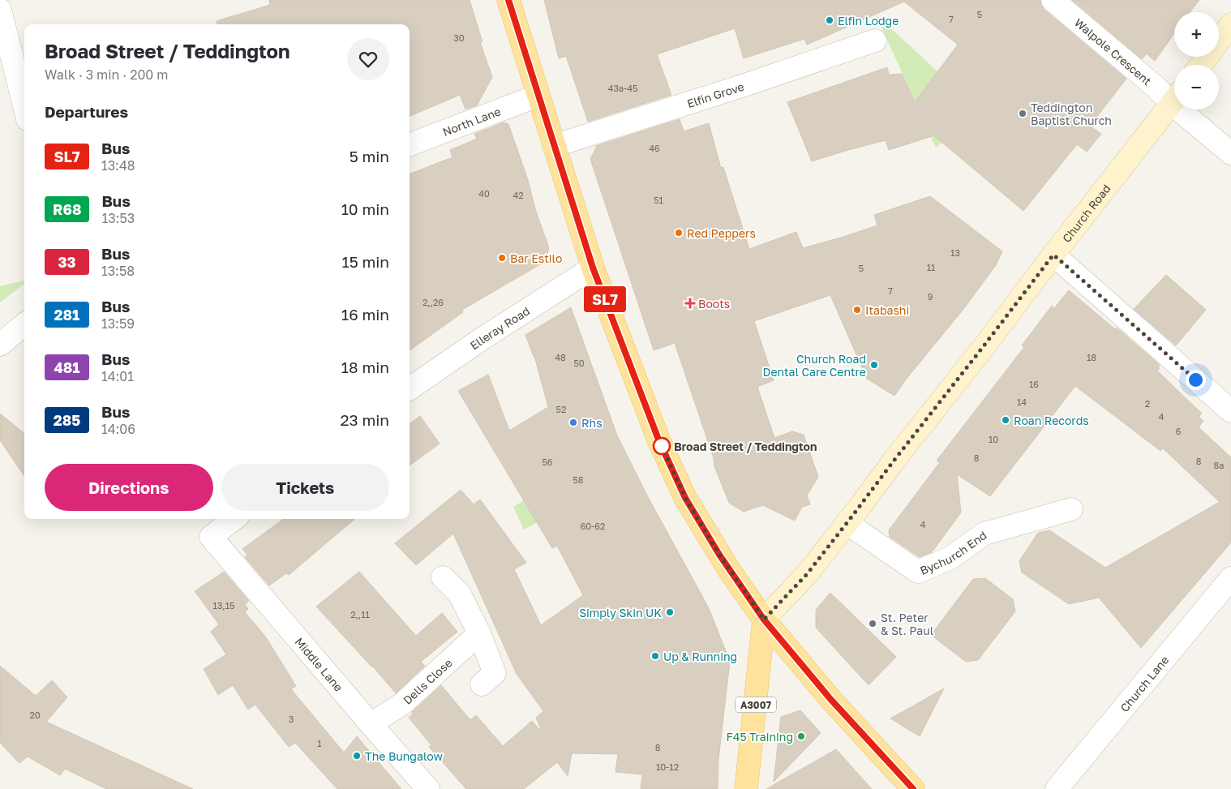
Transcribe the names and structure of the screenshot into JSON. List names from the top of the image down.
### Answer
{
  "streets": {
    "main road": ["Church Road", "A3007"],
    "street": [
      "Walpole Crescent",
      "Elfin Grove",
      "North Lane",
      "Elleray Road",
      "Bychurch End",
      "Middle Lane",
      "Dells Close",
      "Church Lane"
    ]
  },
  "crossings": [
    ["Church Road", "Bychurch End"],
    ["Church Road", "A3007"],
    ["Middle Lane", "Dells Close"]
  ],
  "places": {
    "other": [
      "Elfin Lodge",
      "Teddington Baptist Church",
      "Red Peppers",
      "Bar Estilo",
      "Itabashi",
      "Church Road Dental Care Centre",
      "Roan Records",
      "Rhs",
      "Broad Street / Teddington",
      "Simply Skin UK",
      "St. Peter & St. Paul",
      "Up & Running",
      "F45 Training",
      "The Bungalow"
    ],
    "health": ["Boots"]
  },
  "lines": ["bus line SL7"],
  "house_numbers": [
    "5",
    "7",
    "30",
    "43a-45",
    "46",
    "40",
    "42",
    "51",
    "13",
    "11",
    "5",
    "7",
    "9",
    "2,,26",
    "48",
    "18",
    "50",
    "16",
    "14",
    "2",
    "52",
    "4",
    "6",
    "10",
    "8",
    "8",
    "56",
    "8a",
    "58",
    "4",
    "60-62",
    "13,15",
    "2,,11",
    "20",
    "3",
    "1",
    "8",
    "10-12"
  ],
  "page": {
    "on_map": "SL7",
    "map_buttons": ["+", "−"],
    "heading": [
      ["Broad Street / Teddington", "Walk · 3 min · 200 m"],
      "Departures"
    ],
    "list": [
      {
        "mark": "SL7",
        "name": "Bus",
        "note": "13:48",
        "value": "5 min"
      },
      {
        "mark": "R68",
        "name": "Bus",
        "note": "13:53",
        "value": "10 min"
      },
      {
        "mark": "33",
        "name": "Bus",
        "note": "13:58",
        "value": "15 min"
      },
      {
        "mark": "281",
        "name": "Bus",
        "note": "13:59",
        "value": "16 min"
      },
      {
        "mark": "481",
        "name": "Bus",
        "note": "14:01",
        "value": "18 min"
      },
      {
        "mark": "285",
        "name": "Bus",
        "note": "14:06",
        "value": "23 min"
      }
    ],
    "buttons": ["Directions", "Tickets"]
  }
}
